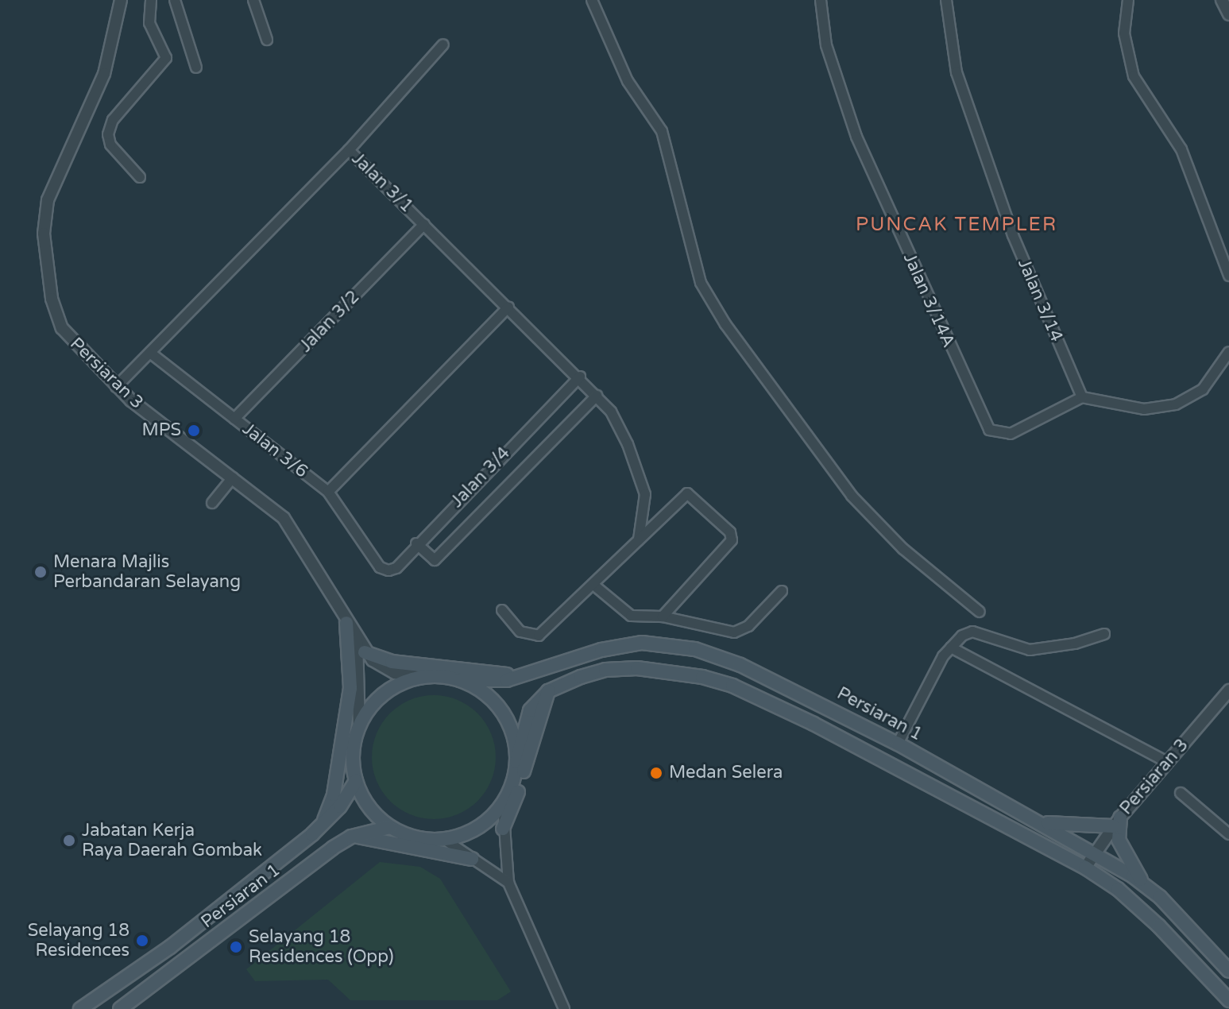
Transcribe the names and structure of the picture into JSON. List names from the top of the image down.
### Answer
{
  "streets": {
    "main road": ["Persiaran 1"],
    "street": [
      "Jalan 3/1",
      "Jalan 3/14A",
      "Jalan 3/14",
      "Jalan 3/2",
      "Persiaran 3",
      "Jalan 3/6",
      "Jalan 3/4"
    ]
  },
  "crossings": [
    ["Jalan 3/1", "Jalan 3/2"],
    ["Jalan 3/1", "Persiaran 3"],
    ["Jalan 3/1", "Jalan 3/6"],
    ["Jalan 3/1", "Jalan 3/4"],
    ["Jalan 3/14A", "Jalan 3/14"],
    ["Jalan 3/2", "Jalan 3/6"],
    ["Persiaran 3", "Persiaran 1"],
    ["Jalan 3/6", "Jalan 3/4"]
  ],
  "districts": ["PUNCAK TEMPLER"],
  "places": [
    "MPS",
    "Menara Majlis Perbandaran Selayang",
    "Medan Selera",
    "Jabatan Kerja Raya Daerah Gombak",
    "Selayang 18 Residences",
    "Selayang 18 Residences (Opp)"
  ]
}
